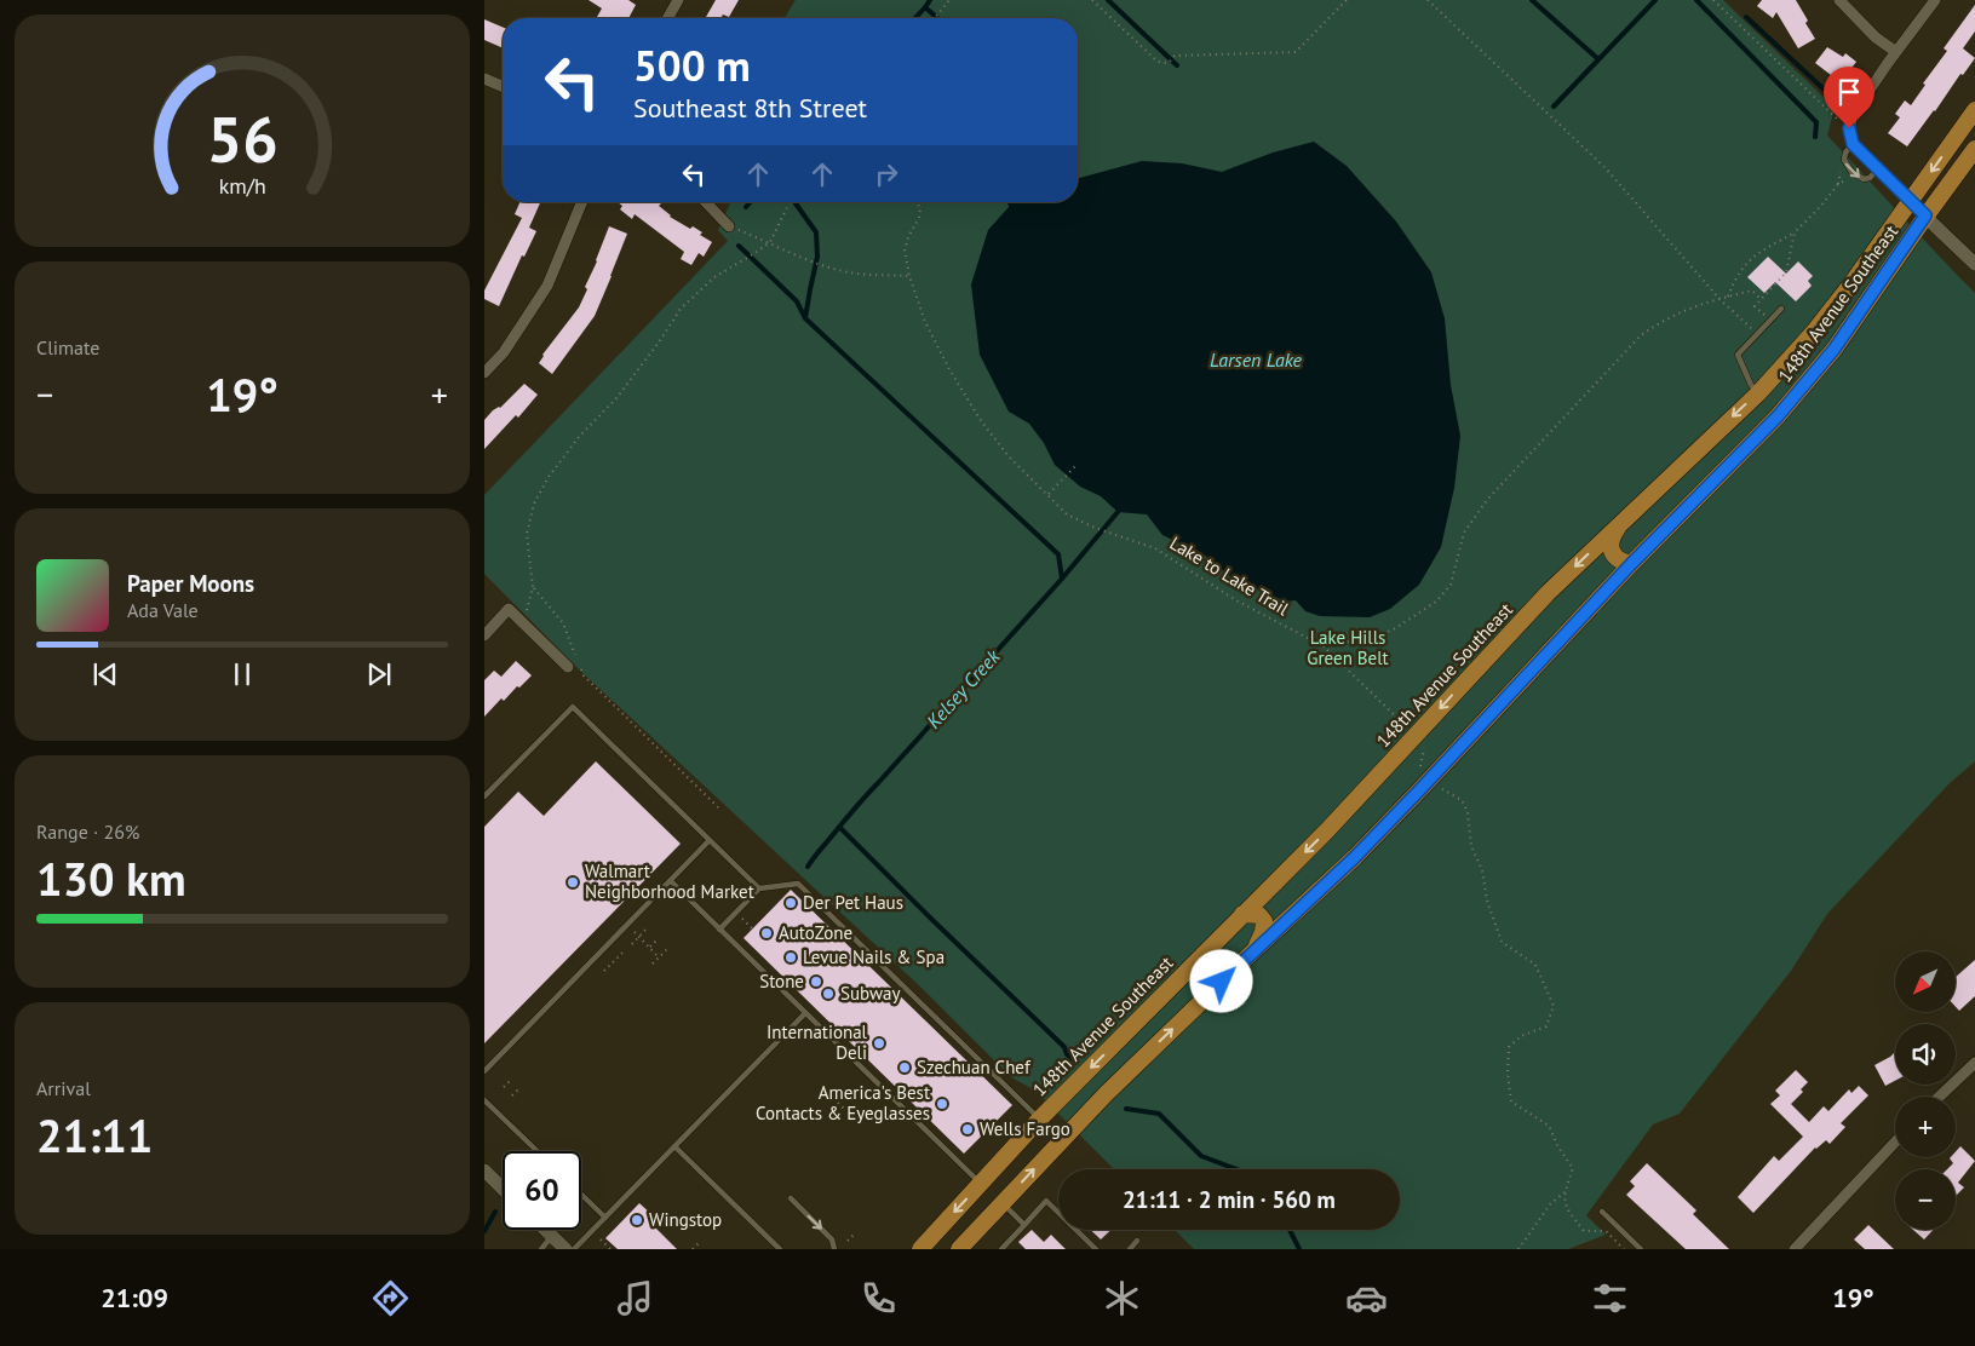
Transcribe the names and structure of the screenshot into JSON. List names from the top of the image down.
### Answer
{
  "streets": {
    "main road": ["148th Avenue Southeast"],
    "path": ["Lake to Lake Trail"]
  },
  "water": ["Larsen Lake", "Kelsey Creek"],
  "parks": ["Lake Hills Green Belt"],
  "places": [
    "Walmart Neighborhood Market",
    "Der Pet Haus",
    "AutoZone",
    "Levue Nails & Spa",
    "Stone",
    "Subway",
    "International Deli",
    "Szechuan Chef",
    "America's Best Contacts & Eyeglasses",
    "Wells Fargo",
    "Wingstop"
  ],
  "north": "bottom left",
  "page": {
    "turn": ["500 m", "Southeast 8th Street"],
    "tile": [
      "Climate",
      ["Range · 26%", "130 km"],
      ["Arrival", "21:11"]
    ],
    "heat": ["−", "19°", "+"],
    "song": ["Paper Moons", "Ada Vale"],
    "map_buttons": ["+", "−"],
    "limit": "60",
    "trip": "21:11 · 2 min · 560 m",
    "tabs": ["21:09", "19°"],
    "gauge": ["56", "km/h"]
  }
}
